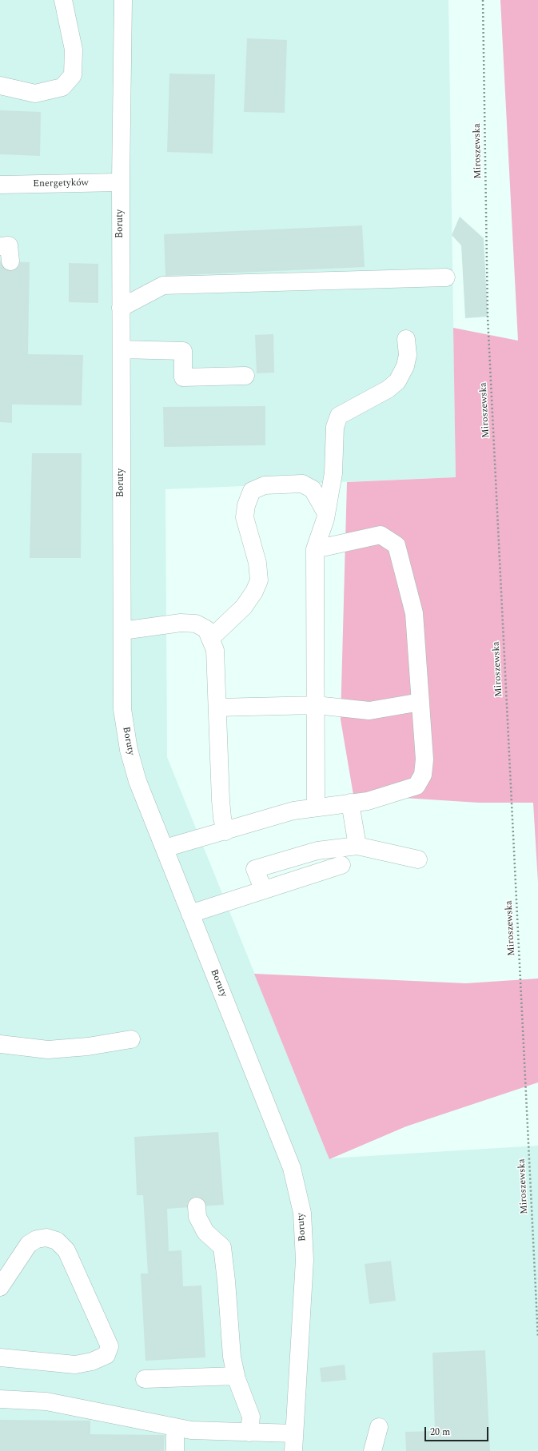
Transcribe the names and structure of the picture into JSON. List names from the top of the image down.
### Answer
{
  "streets": {
    "street": ["Energetyków", "Boruty"],
    "path": ["Miroszewska"]
  },
  "crossings": [
    ["Energetyków", "Boruty"]
  ],
  "scale_bar": "20 m"
}
